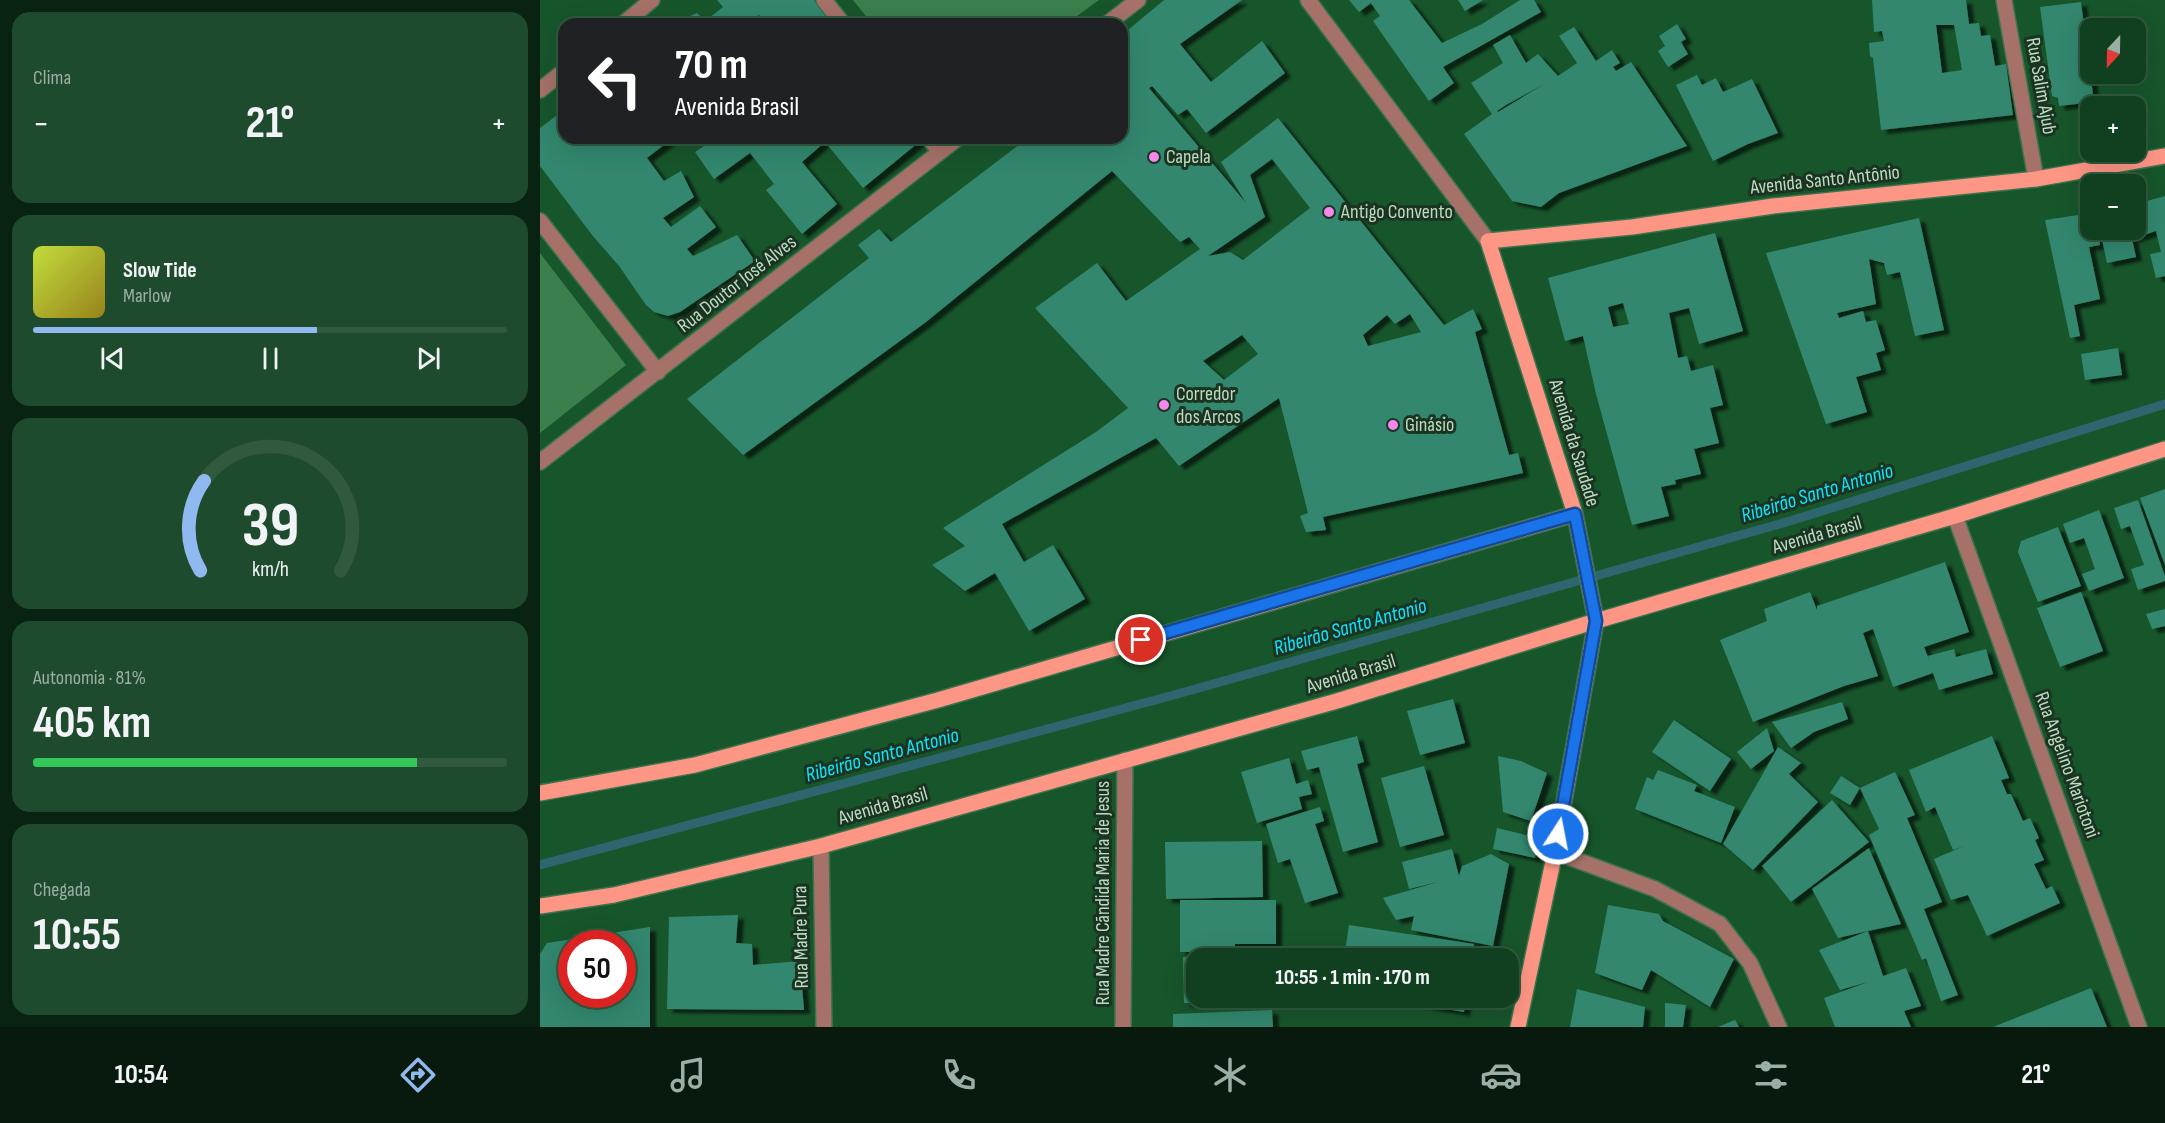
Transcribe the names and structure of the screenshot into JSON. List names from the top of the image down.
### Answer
{
  "streets": {
    "main road": ["Avenida Santo Antônio", "Avenida da Saudade", "Avenida Brasil"],
    "street": [
      "Rua Salim Ajub",
      "Rua Doutor José Alves",
      "Rua Angelino Mariotoni",
      "Rua Madre Cãndida Maria de Jesus",
      "Rua Madre Pura"
    ]
  },
  "crossings": [
    ["Rua Salim Ajub", "Avenida Santo Antônio"],
    ["Avenida Santo Antônio", "Avenida da Saudade"],
    ["Avenida da Saudade", "Avenida Brasil"],
    ["Avenida Brasil", "Rua Angelino Mariotoni"],
    ["Avenida Brasil", "Rua Madre Cãndida Maria de Jesus"],
    ["Avenida Brasil", "Rua Madre Pura"]
  ],
  "water": ["Ribeirão Santo Antonio"],
  "places": [
    "Capela",
    "Antigo Convento",
    "Corredor dos Arcos",
    "Ginásio"
  ],
  "north": "bottom",
  "page": {
    "tile": [
      "Clima",
      ["Autonomia · 81%", "405 km"],
      ["Chegada", "10:55"]
    ],
    "map_buttons": ["+", "−"],
    "turn": ["70 m", "Avenida Brasil"],
    "heat": ["−", "21°", "+"],
    "song": ["Slow Tide", "Marlow"],
    "limit": "50",
    "trip": "10:55 · 1 min · 170 m",
    "tabs": ["10:54", "21°"],
    "gauge": ["39", "km/h"]
  }
}
